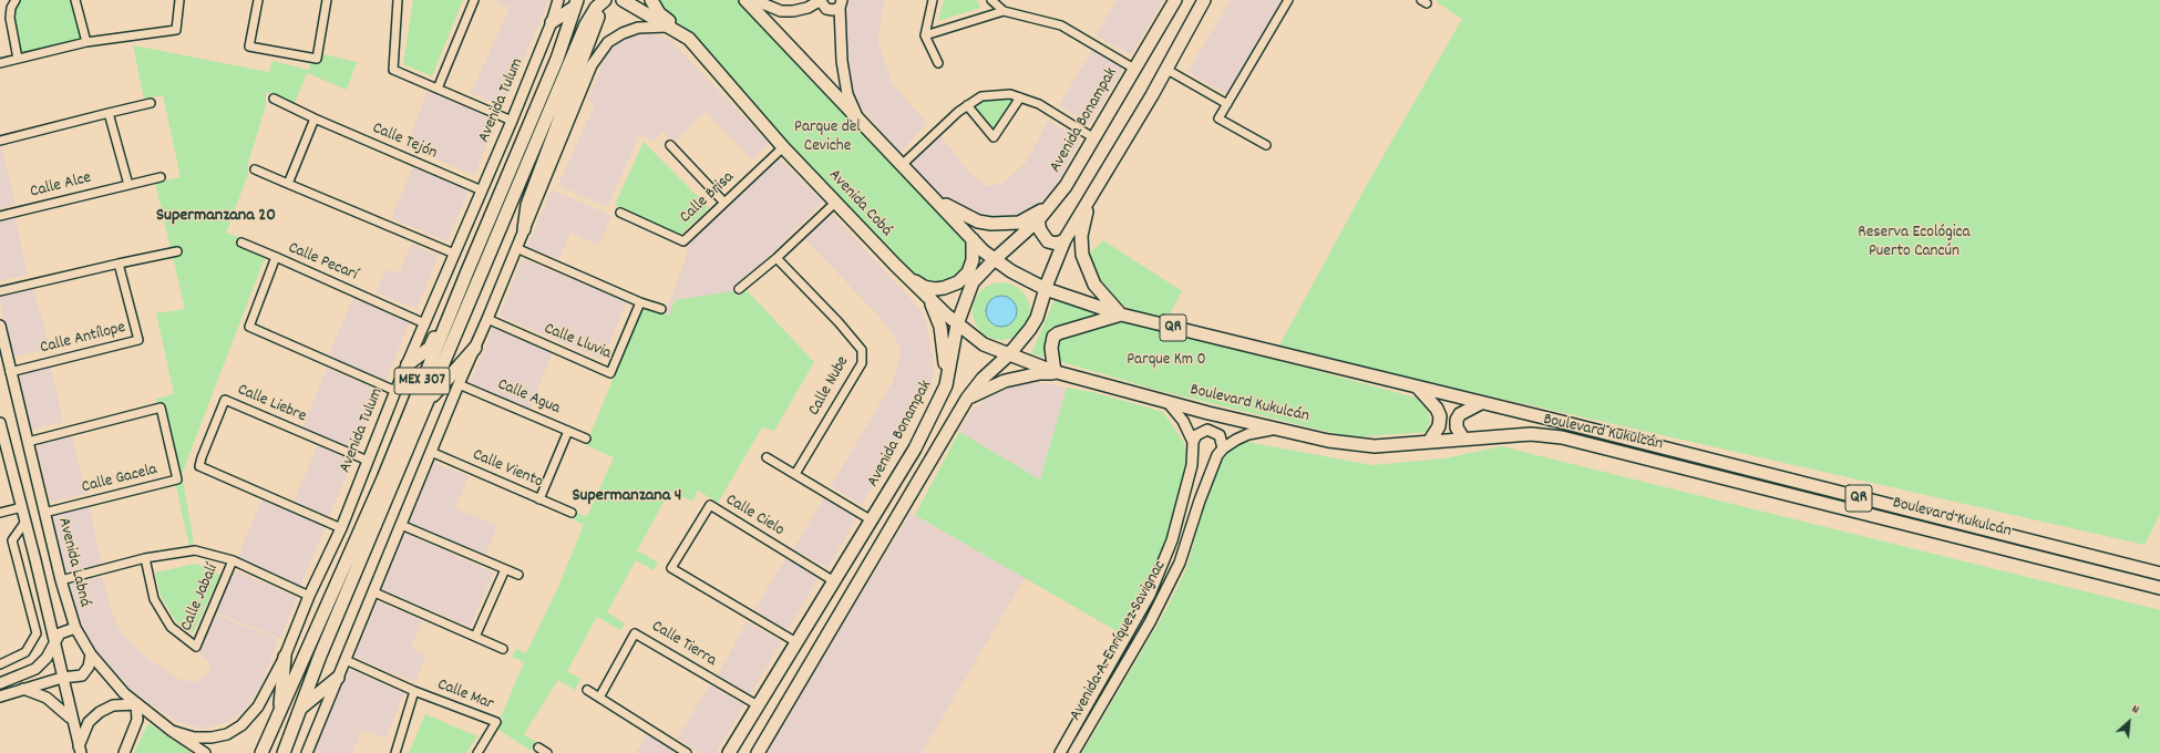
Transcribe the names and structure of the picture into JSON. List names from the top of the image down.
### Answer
{
  "streets": {
    "main road": [
      "Avenida Tulum",
      "Avenida Bonampak",
      "Avenida Cobá",
      "QR",
      "MEX 307",
      "Boulevard Kukulcán"
    ],
    "street": [
      "Calle Tejón",
      "Calle Alce",
      "Calle Brisa",
      "Calle Pecarí",
      "Calle Antílope",
      "Calle Lluvia",
      "Calle Nube",
      "Calle Agua",
      "Calle Liebre",
      "Calle Viento",
      "Calle Gacela",
      "Calle Cielo",
      "Avenida Labná",
      "Calle Jabalí",
      "Avenida A. Enríquez Savignac",
      "Calle Tierra",
      "Calle Mar"
    ]
  },
  "crossings": [
    ["Avenida Tulum", "Calle Tejón"],
    ["Avenida Tulum", "Calle Pecarí"],
    ["Avenida Tulum", "Calle Liebre"],
    ["Avenida Tulum", "Avenida Labná"],
    ["Avenida Tulum", "Calle Jabalí"],
    ["Avenida Bonampak", "Avenida Cobá"],
    ["Avenida Bonampak", "Boulevard Kukulcán"],
    ["Avenida Bonampak", "Calle Cielo"],
    ["Avenida Bonampak", "Calle Tierra"],
    ["Calle Brisa", "Avenida Cobá"],
    ["Avenida Cobá", "Boulevard Kukulcán"],
    ["Calle Antílope", "Avenida Labná"],
    ["Boulevard Kukulcán", "Avenida A. Enríquez Savignac"],
    ["Calle Gacela", "Avenida Labná"],
    ["Avenida Labná", "Calle Jabalí"]
  ],
  "districts": ["Supermanzana 20", "Supermanzana 4"],
  "parks": ["Parque del Ceviche", "Reserva Ecológica Puerto Cancún", "Parque Km 0"],
  "north": "top right"
}
